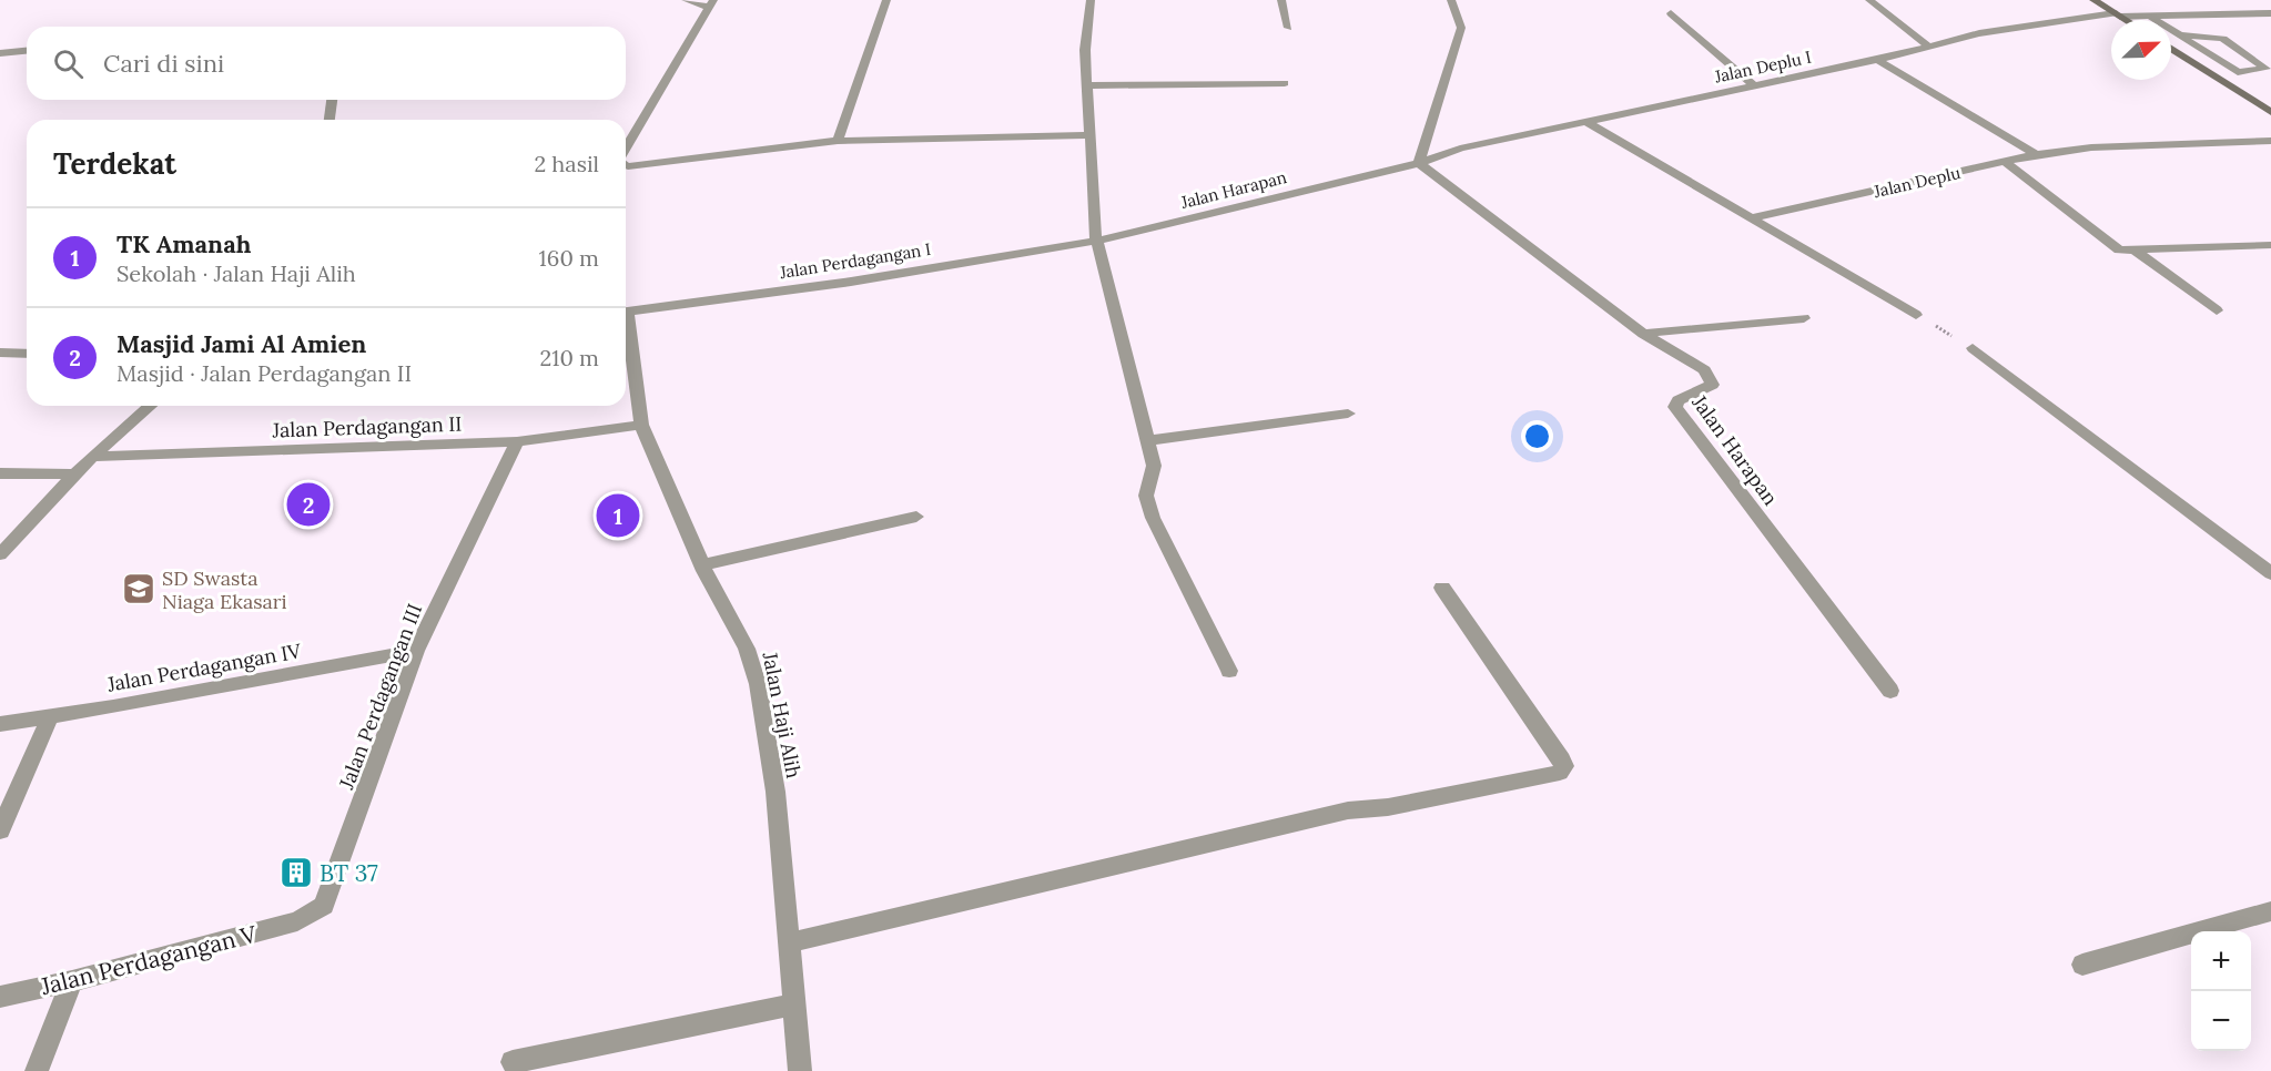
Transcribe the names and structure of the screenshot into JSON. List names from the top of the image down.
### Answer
{
  "streets": {
    "street": [
      "Jalan Deplu I",
      "Jalan Deplu",
      "Jalan Harapan",
      "Jalan Perdagangan I",
      "Jalan Perdagangan II",
      "Jalan Perdagangan IV",
      "Jalan Perdagangan III",
      "Jalan Haji Alih",
      "Jalan Perdagangan V"
    ]
  },
  "crossings": [
    ["Jalan Deplu I", "Jalan Harapan"],
    ["Jalan Harapan", "Jalan Perdagangan I"],
    ["Jalan Perdagangan II", "Jalan Perdagangan III"],
    ["Jalan Perdagangan II", "Jalan Haji Alih"],
    ["Jalan Perdagangan IV", "Jalan Perdagangan III"],
    ["Jalan Perdagangan III", "Jalan Perdagangan V"]
  ],
  "places": {
    "school or university": ["SD Swasta Niaga Ekasari"],
    "building": ["BT 37"]
  },
  "north": "top right",
  "page": {
    "search": "Cari di sini",
    "heading": ["Terdekat", "2 hasil"],
    "list": [
      {
        "mark": "1",
        "name": "TK Amanah",
        "note": "Sekolah · Jalan Haji Alih",
        "value": "160 m"
      },
      {
        "mark": "2",
        "name": "Masjid Jami Al Amien",
        "note": "Masjid · Jalan Perdagangan II",
        "value": "210 m"
      }
    ],
    "pins": ["2", "1"],
    "map_buttons": ["+", "−"]
  }
}
